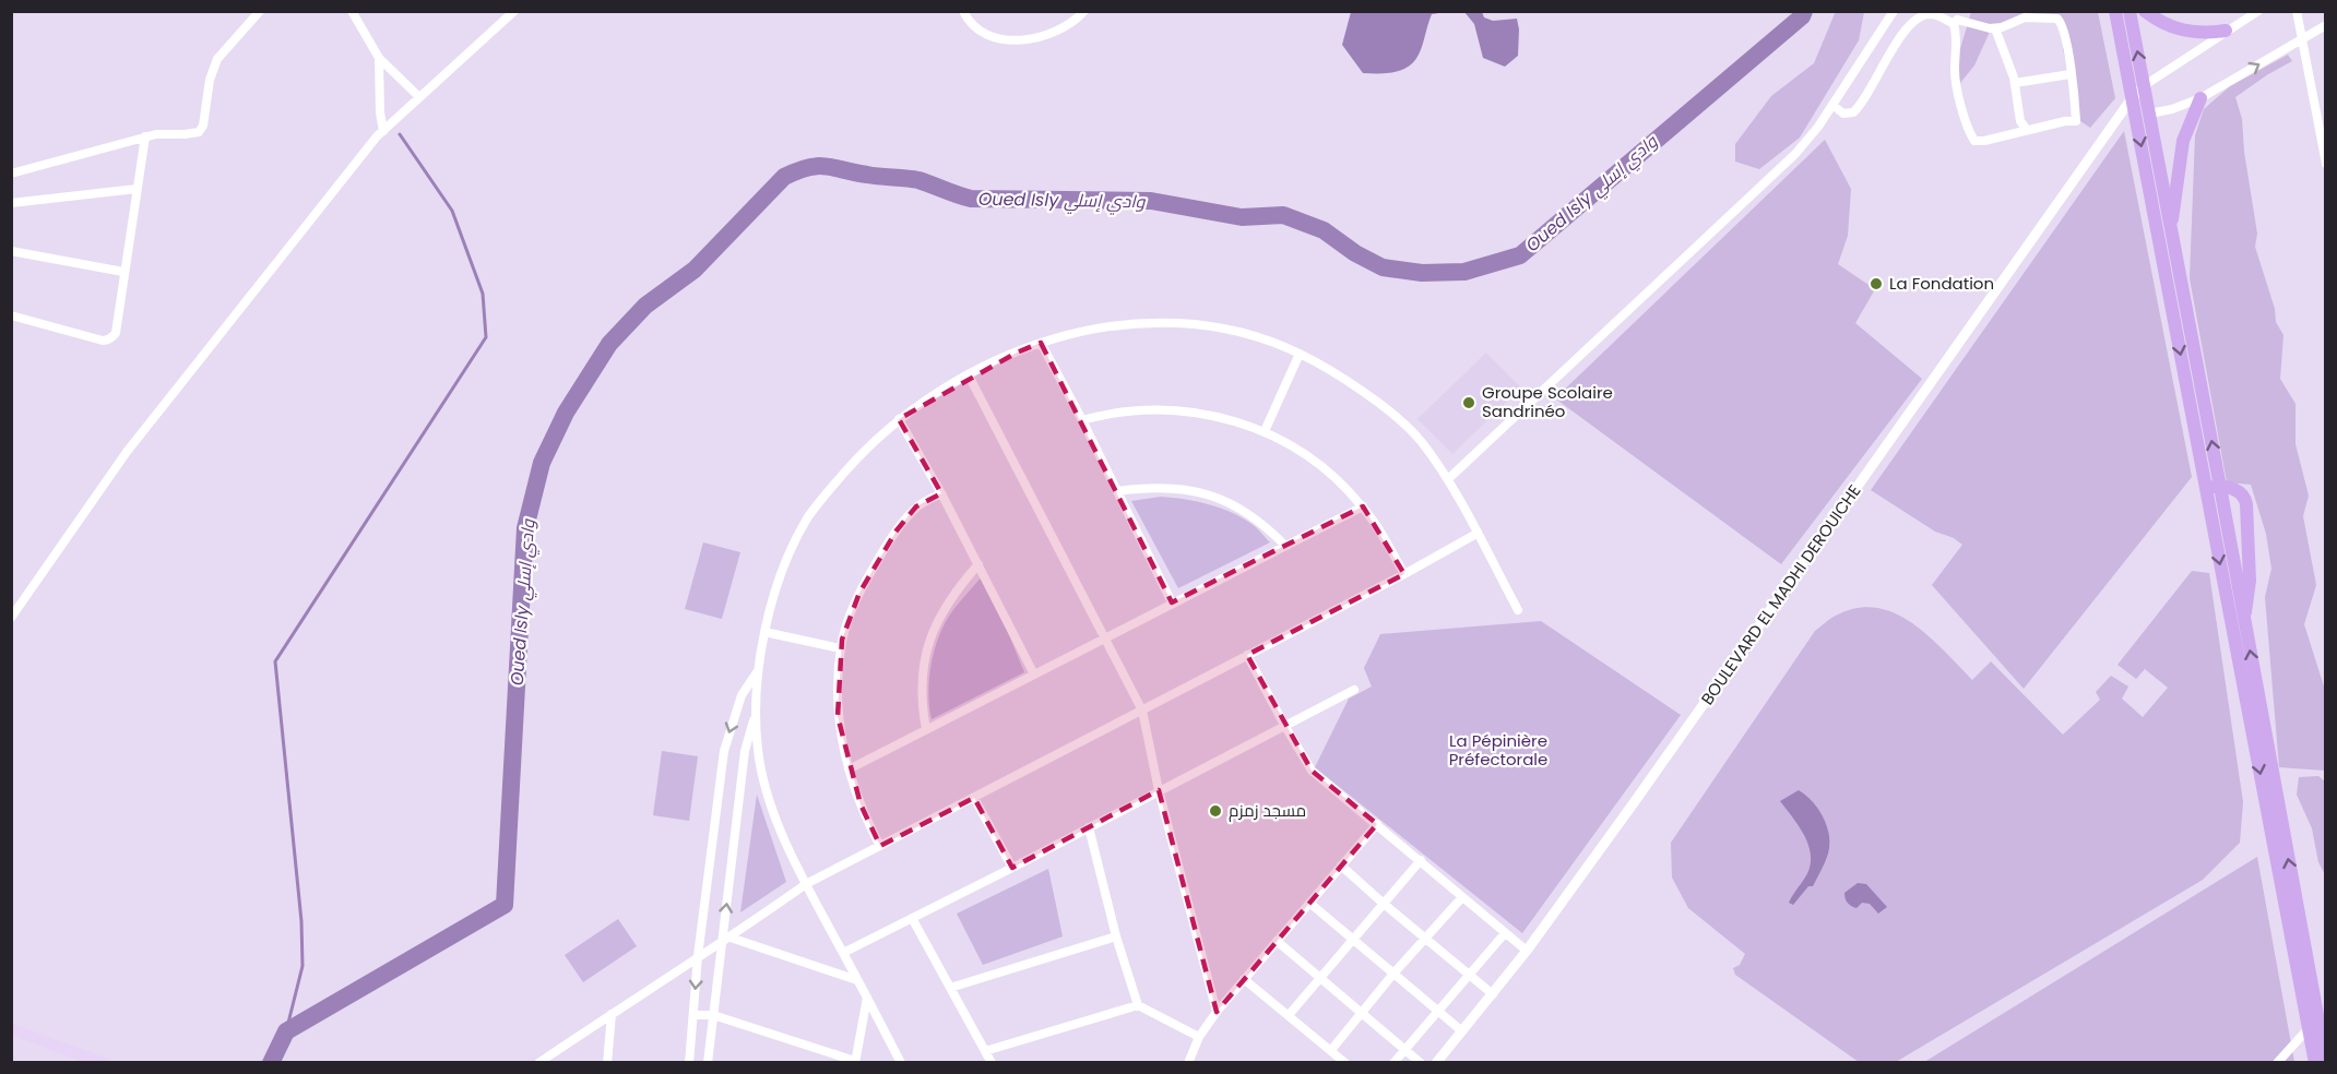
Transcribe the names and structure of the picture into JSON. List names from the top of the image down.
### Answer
{
  "streets": {
    "street": ["BOULEVARD EL MADHI DEROUICHE"]
  },
  "water": ["Oued Isly وادي إسلي"],
  "parks": ["La Pépinière Préfectorale"],
  "places": ["La Fondation", "Groupe Scolaire Sandrinéo", "مسجد زمزم"]
}
